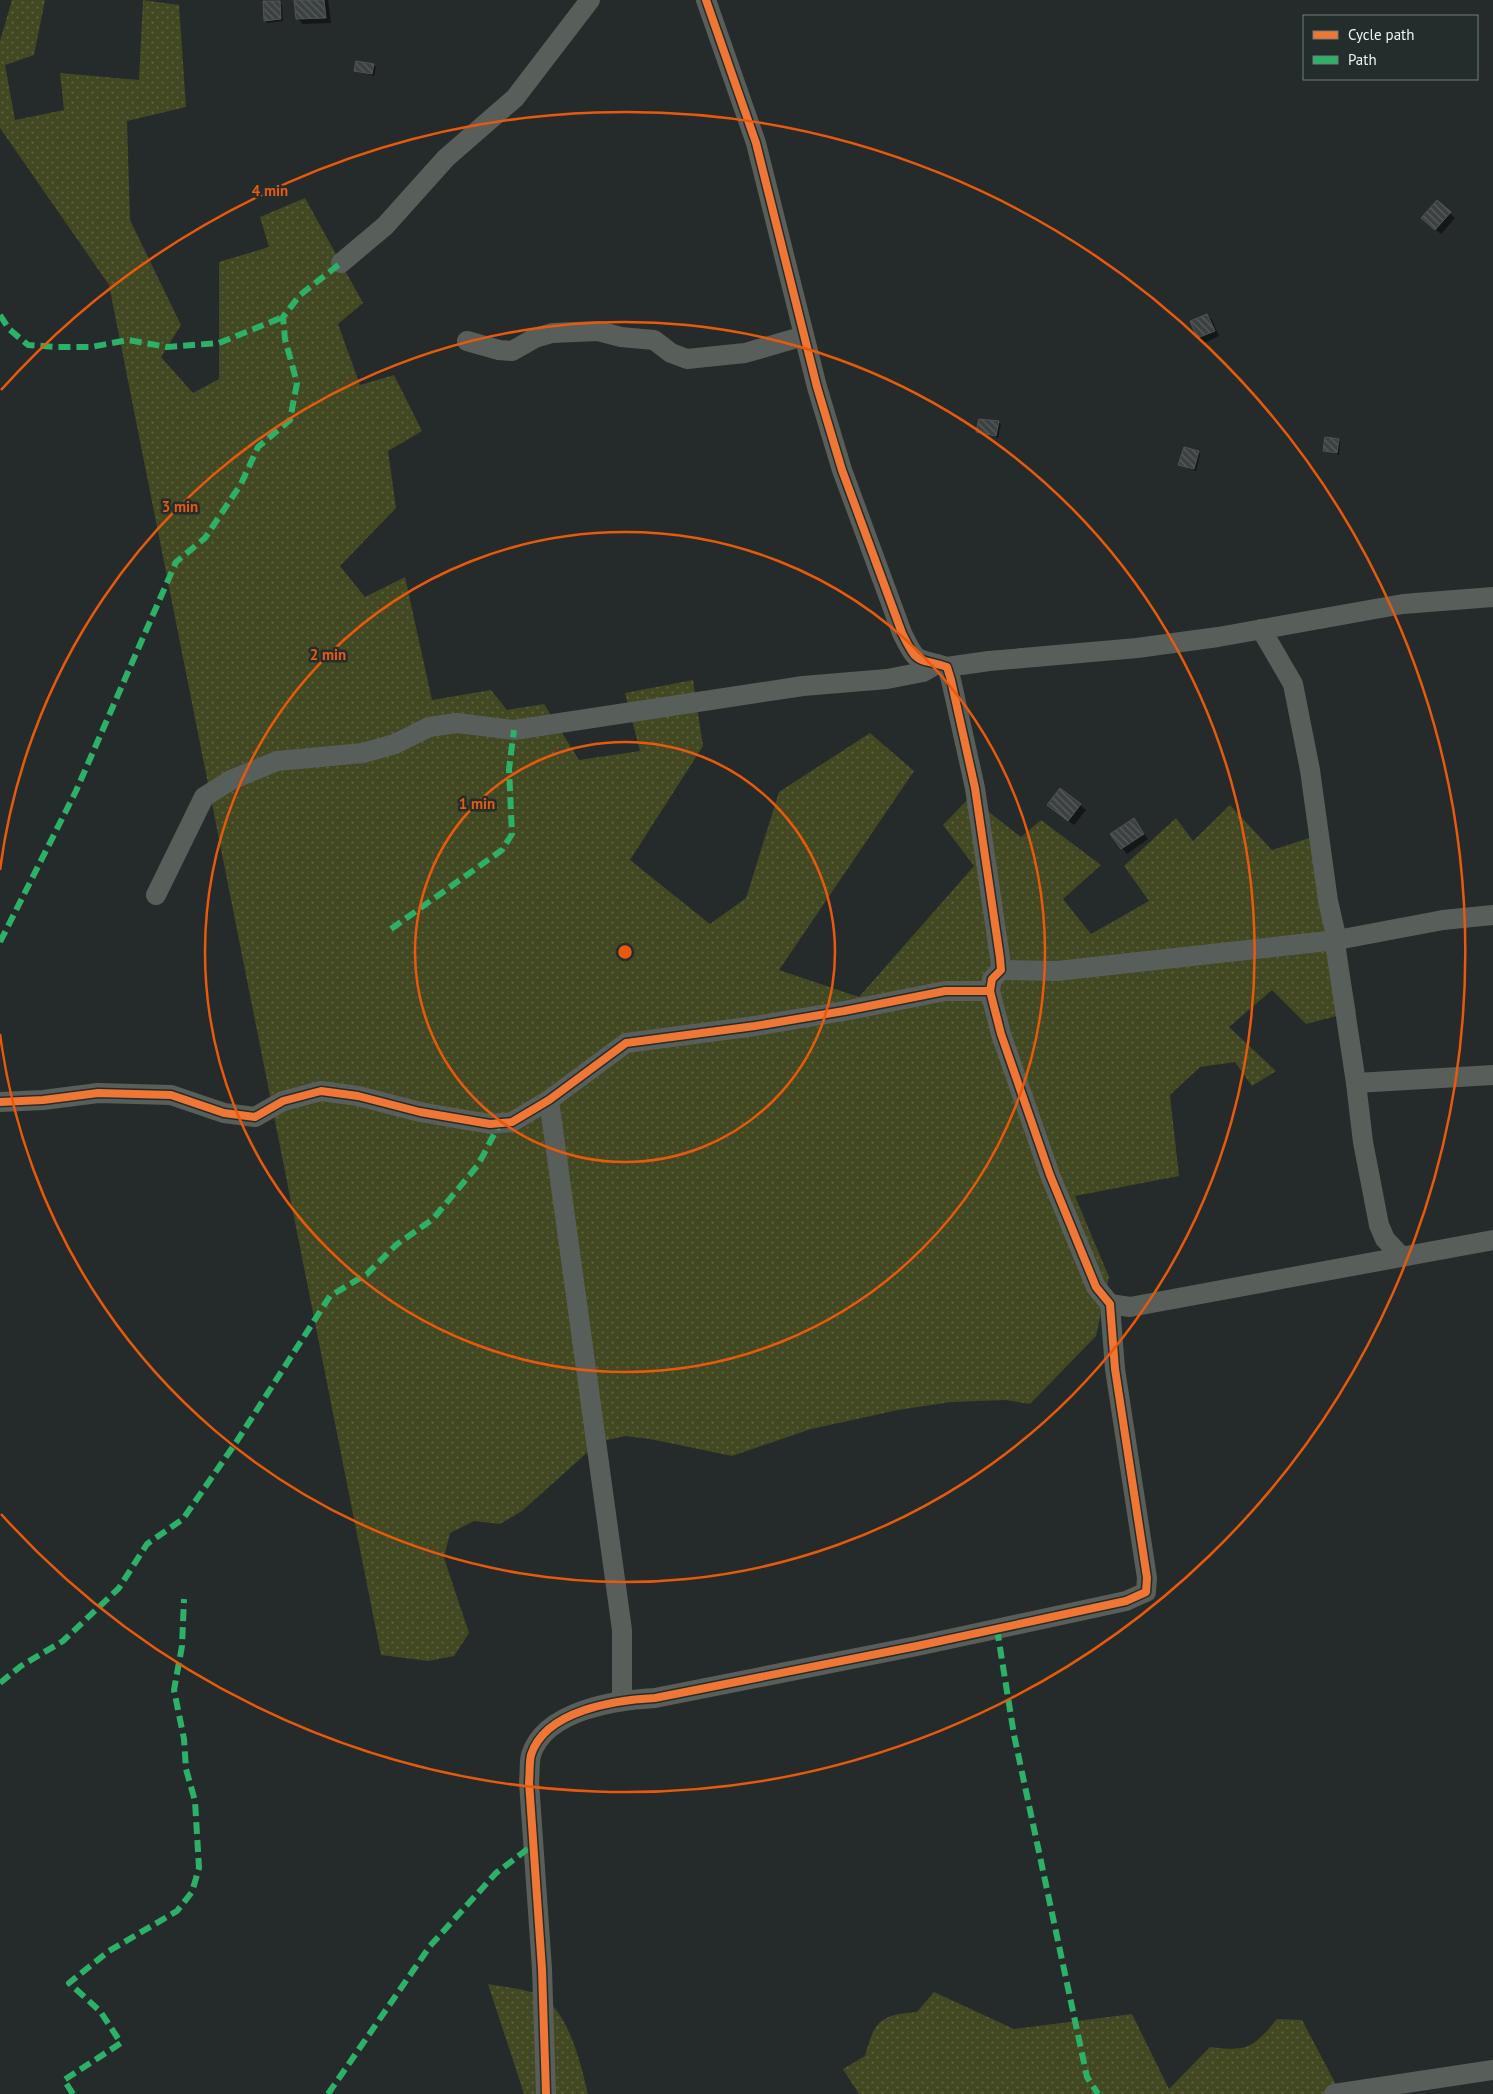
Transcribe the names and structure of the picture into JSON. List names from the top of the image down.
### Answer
{
  "legend": ["Cycle path", "Path"],
  "rings": [
    "4 min",
    "3 min",
    "2 min",
    "1 min"
  ]
}
